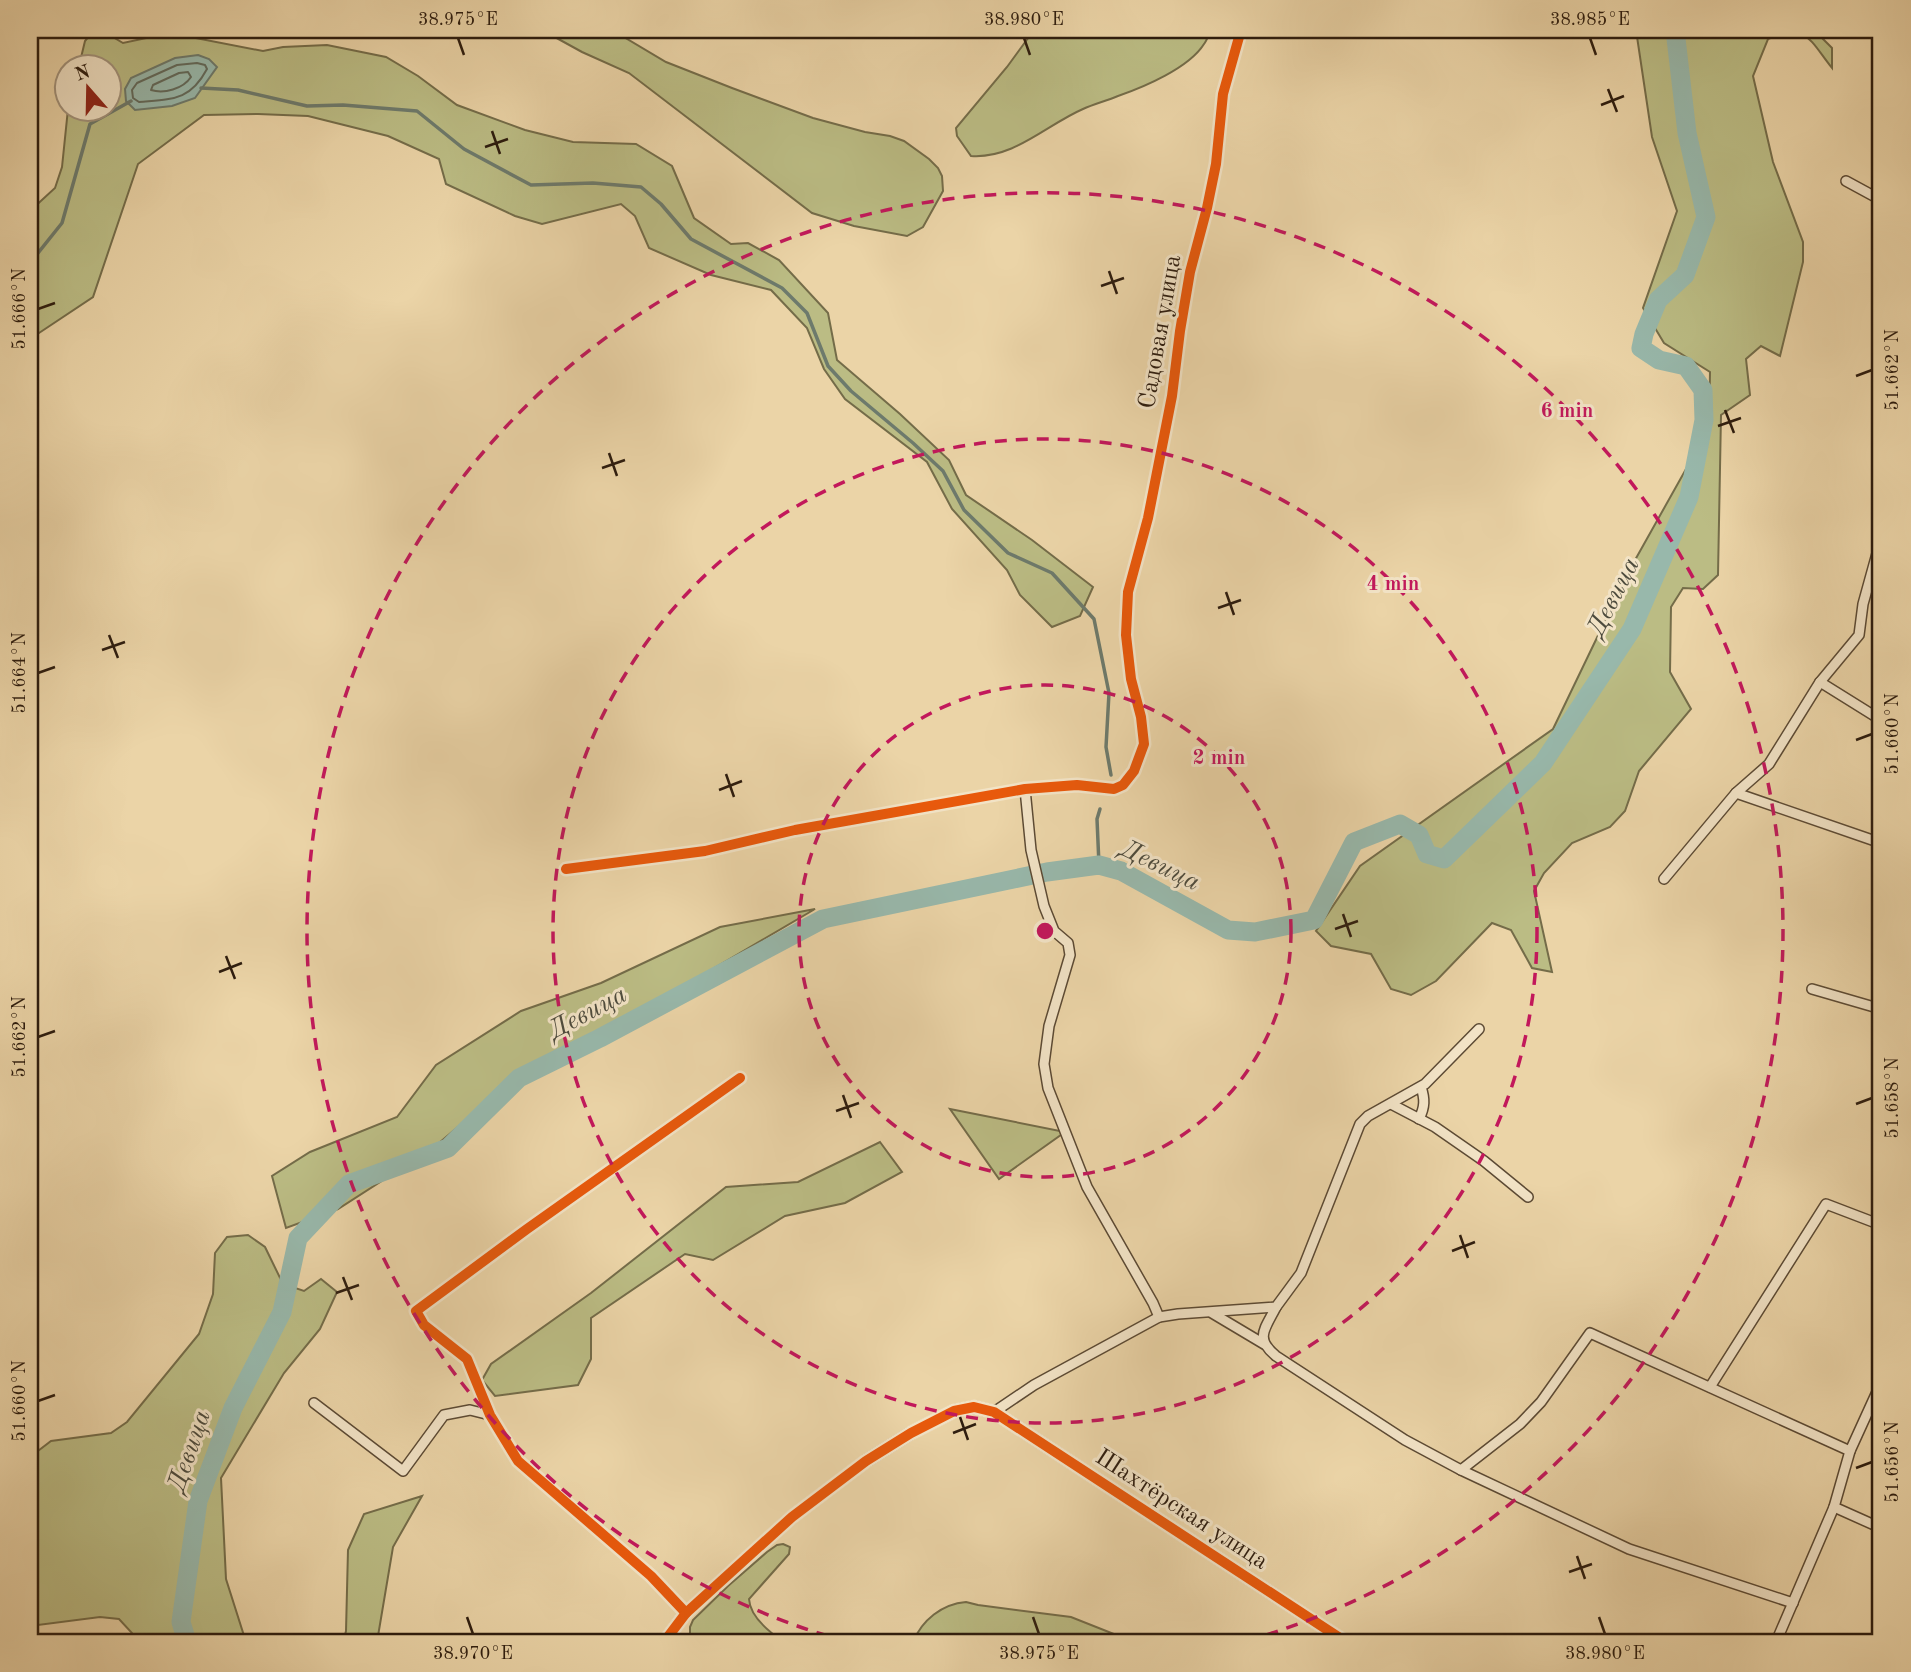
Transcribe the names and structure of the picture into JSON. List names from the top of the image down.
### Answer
{
  "streets": {
    "street": ["Садовая улица", "Шахтёрская улица"]
  },
  "water": ["Девица"],
  "north": "top",
  "coordinates": [
    "38.975°E",
    "38.980°E",
    "38.985°E",
    "51.666°N",
    "51.662°N",
    "51.664°N",
    "51.660°N",
    "51.658°N",
    "51.656°N",
    "38.970°E"
  ],
  "rings": ["6 min", "4 min", "2 min"]
}
